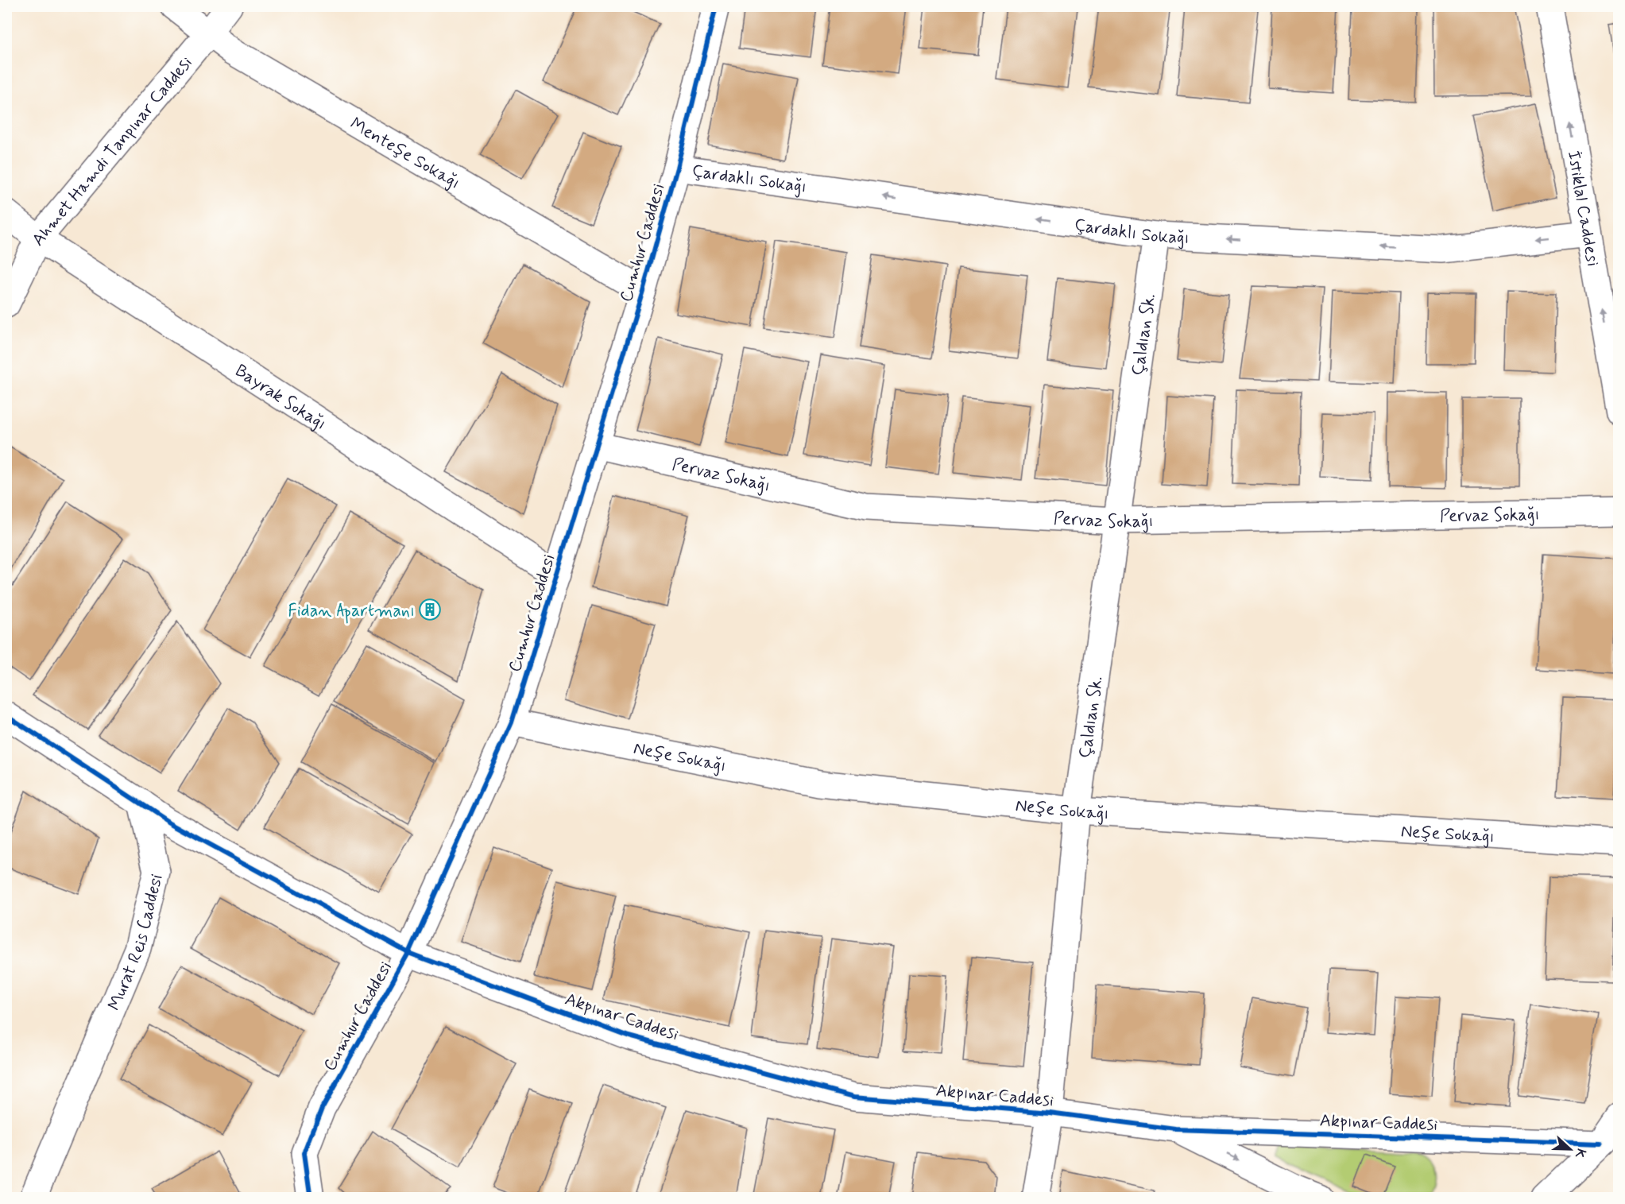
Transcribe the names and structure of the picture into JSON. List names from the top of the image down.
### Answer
{
  "streets": {
    "street": [
      "Ahmet Hamdi Tanpınar Caddesi",
      "Menteşe Sokağı",
      "Çardaklı Sokağı",
      "İstiklal Caddesi",
      "Cumhur Caddesi",
      "Çaldıan Sk.",
      "Bayrak Sokağı",
      "Pervaz Sokağı",
      "Neşe Sokağı",
      "Murat Reis Caddesi",
      "Akpınar Caddesi"
    ]
  },
  "crossings": [
    ["Ahmet Hamdi Tanpınar Caddesi", "Menteşe Sokağı"],
    ["Ahmet Hamdi Tanpınar Caddesi", "Bayrak Sokağı"],
    ["Menteşe Sokağı", "Cumhur Caddesi"],
    ["Çardaklı Sokağı", "İstiklal Caddesi"],
    ["Çardaklı Sokağı", "Cumhur Caddesi"],
    ["Çardaklı Sokağı", "Çaldıan Sk."],
    ["Cumhur Caddesi", "Bayrak Sokağı"],
    ["Cumhur Caddesi", "Pervaz Sokağı"],
    ["Cumhur Caddesi", "Neşe Sokağı"],
    ["Cumhur Caddesi", "Akpınar Caddesi"],
    ["Çaldıan Sk.", "Pervaz Sokağı"],
    ["Çaldıan Sk.", "Neşe Sokağı"],
    ["Çaldıan Sk.", "Akpınar Caddesi"],
    ["Murat Reis Caddesi", "Akpınar Caddesi"]
  ],
  "one_way": ["Çardaklı Sokağı", "İstiklal Caddesi"],
  "places": {
    "building": ["Fidan Apartmanı"]
  },
  "north": "right"
}
